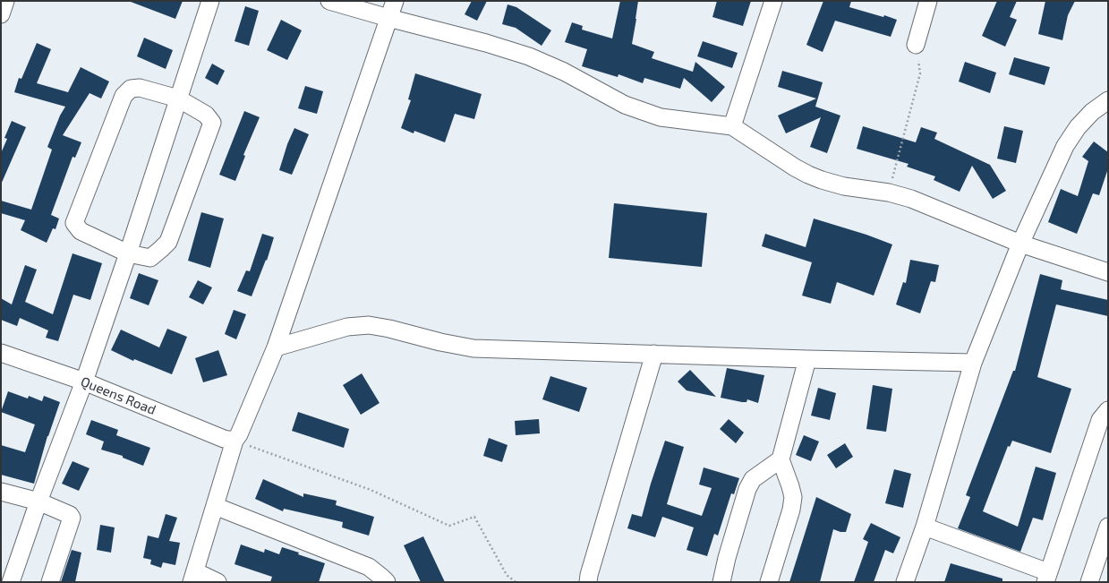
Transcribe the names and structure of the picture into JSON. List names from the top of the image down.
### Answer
{
  "streets": {
    "street": ["Queens Road"]
  }
}
